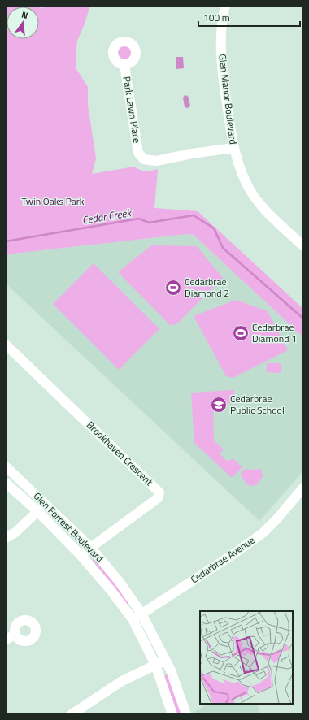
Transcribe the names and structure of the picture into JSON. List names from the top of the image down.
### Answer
{
  "streets": {
    "street": [
      "Glen Manor Boulevard",
      "Park Lawn Place",
      "Brookhaven Crescent",
      "Glen Forrest Boulevard",
      "Cedarbrae Avenue"
    ]
  },
  "crossings": [
    ["Glen Manor Boulevard", "Park Lawn Place"],
    ["Brookhaven Crescent", "Glen Forrest Boulevard"],
    ["Glen Forrest Boulevard", "Cedarbrae Avenue"]
  ],
  "water": ["Cedar Creek"],
  "parks": ["Twin Oaks Park"],
  "places": {
    "sports": ["Cedarbrae Diamond 2", "Cedarbrae Diamond 1"],
    "school or university": ["Cedarbrae Public School"]
  },
  "scale_bar": "100 m",
  "north": "top"
}
